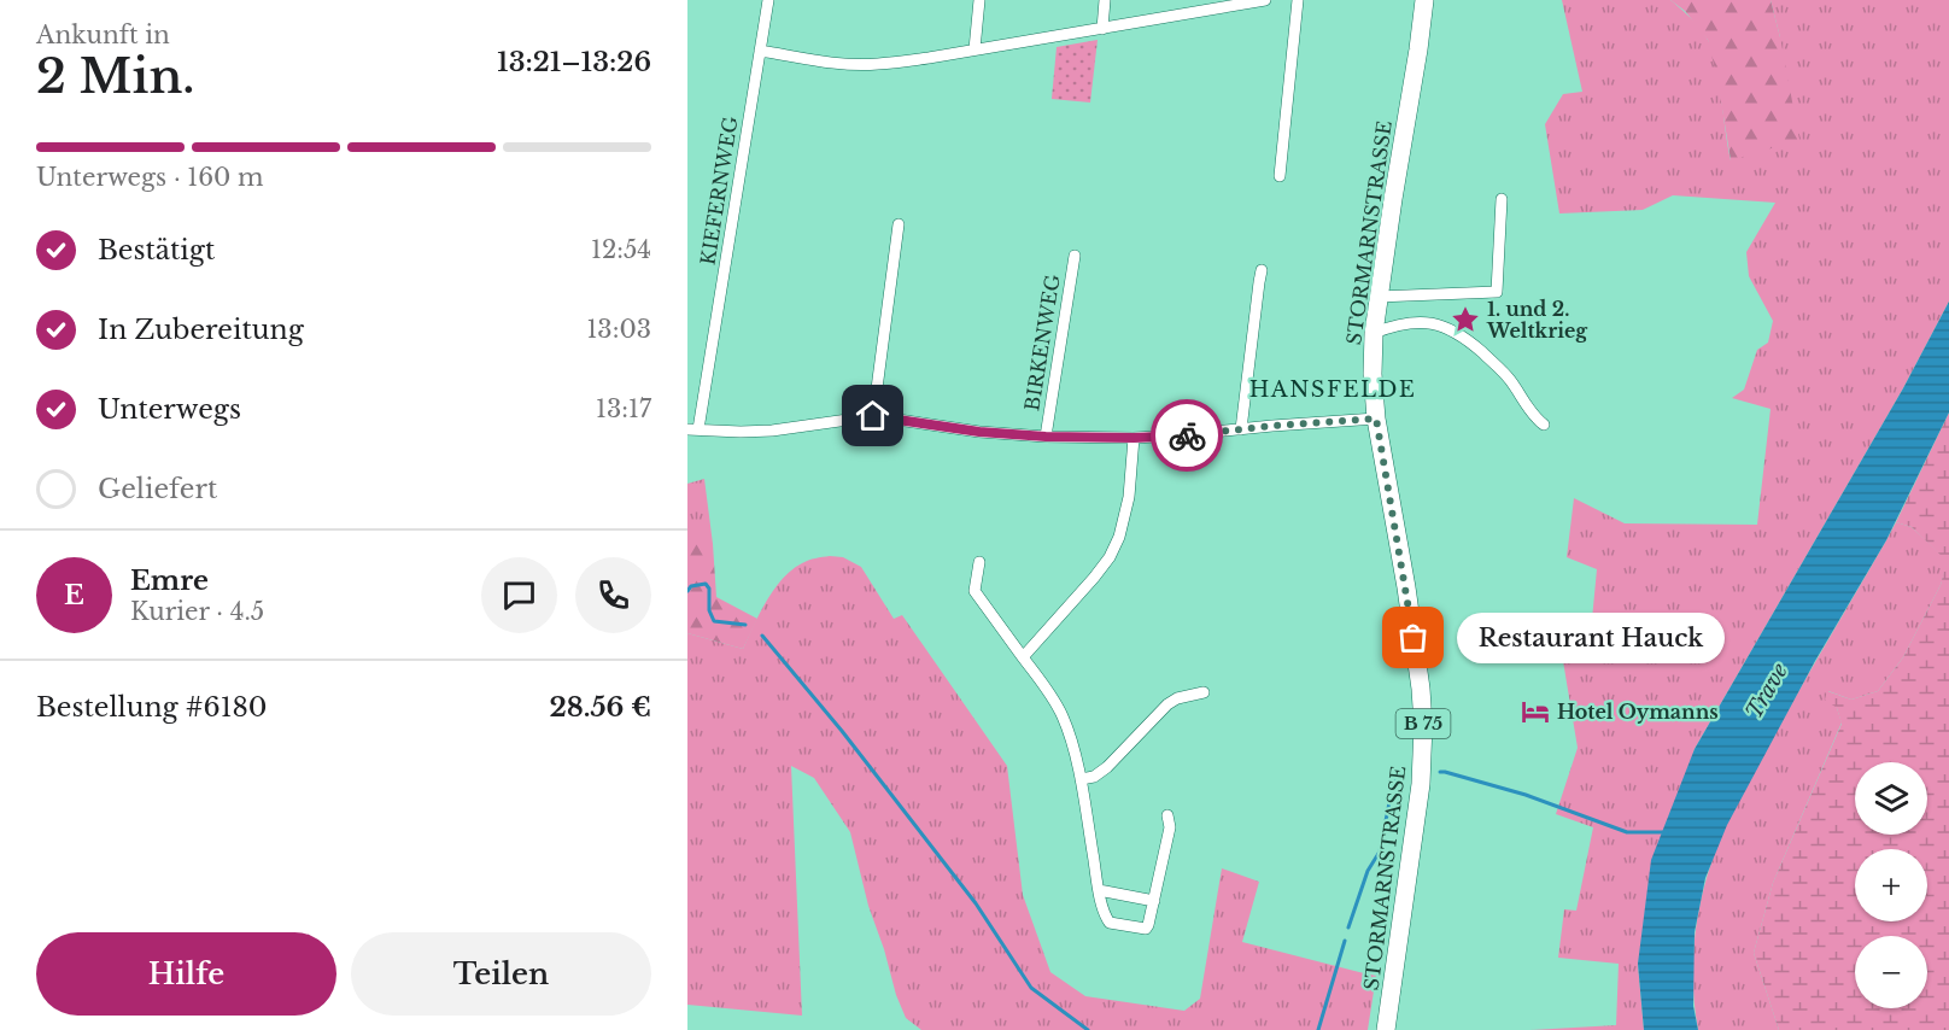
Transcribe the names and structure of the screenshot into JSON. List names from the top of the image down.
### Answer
{
  "streets": {
    "main road": ["STORMARNSTRASSE", "B 75"],
    "street": ["KIEFERNWEG", "BIRKENWEG"]
  },
  "districts": ["HANSFELDE"],
  "water": ["Trave"],
  "places": {
    "place": ["1. und 2. Weltkrieg"],
    "other": ["Restaurant Hauck"],
    "hotel": ["Hotel Oymanns"]
  },
  "page": {
    "heading": ["2 Min.", "Ankunft in", "13:21–13:26"],
    "panel": [
      "Emre",
      "Kurier · 4.5",
      "Bestellung #6180",
      "28.56 €"
    ],
    "bar": "Unterwegs · 160 m",
    "list": [
      ["Bestätigt", "12:54"],
      ["In Zubereitung", "13:03"],
      ["Unterwegs", "13:17"],
      "Geliefert"
    ],
    "round": "E",
    "bubble": "Restaurant Hauck",
    "map_buttons": ["+", "−"],
    "buttons": ["Hilfe", "Teilen"]
  }
}
